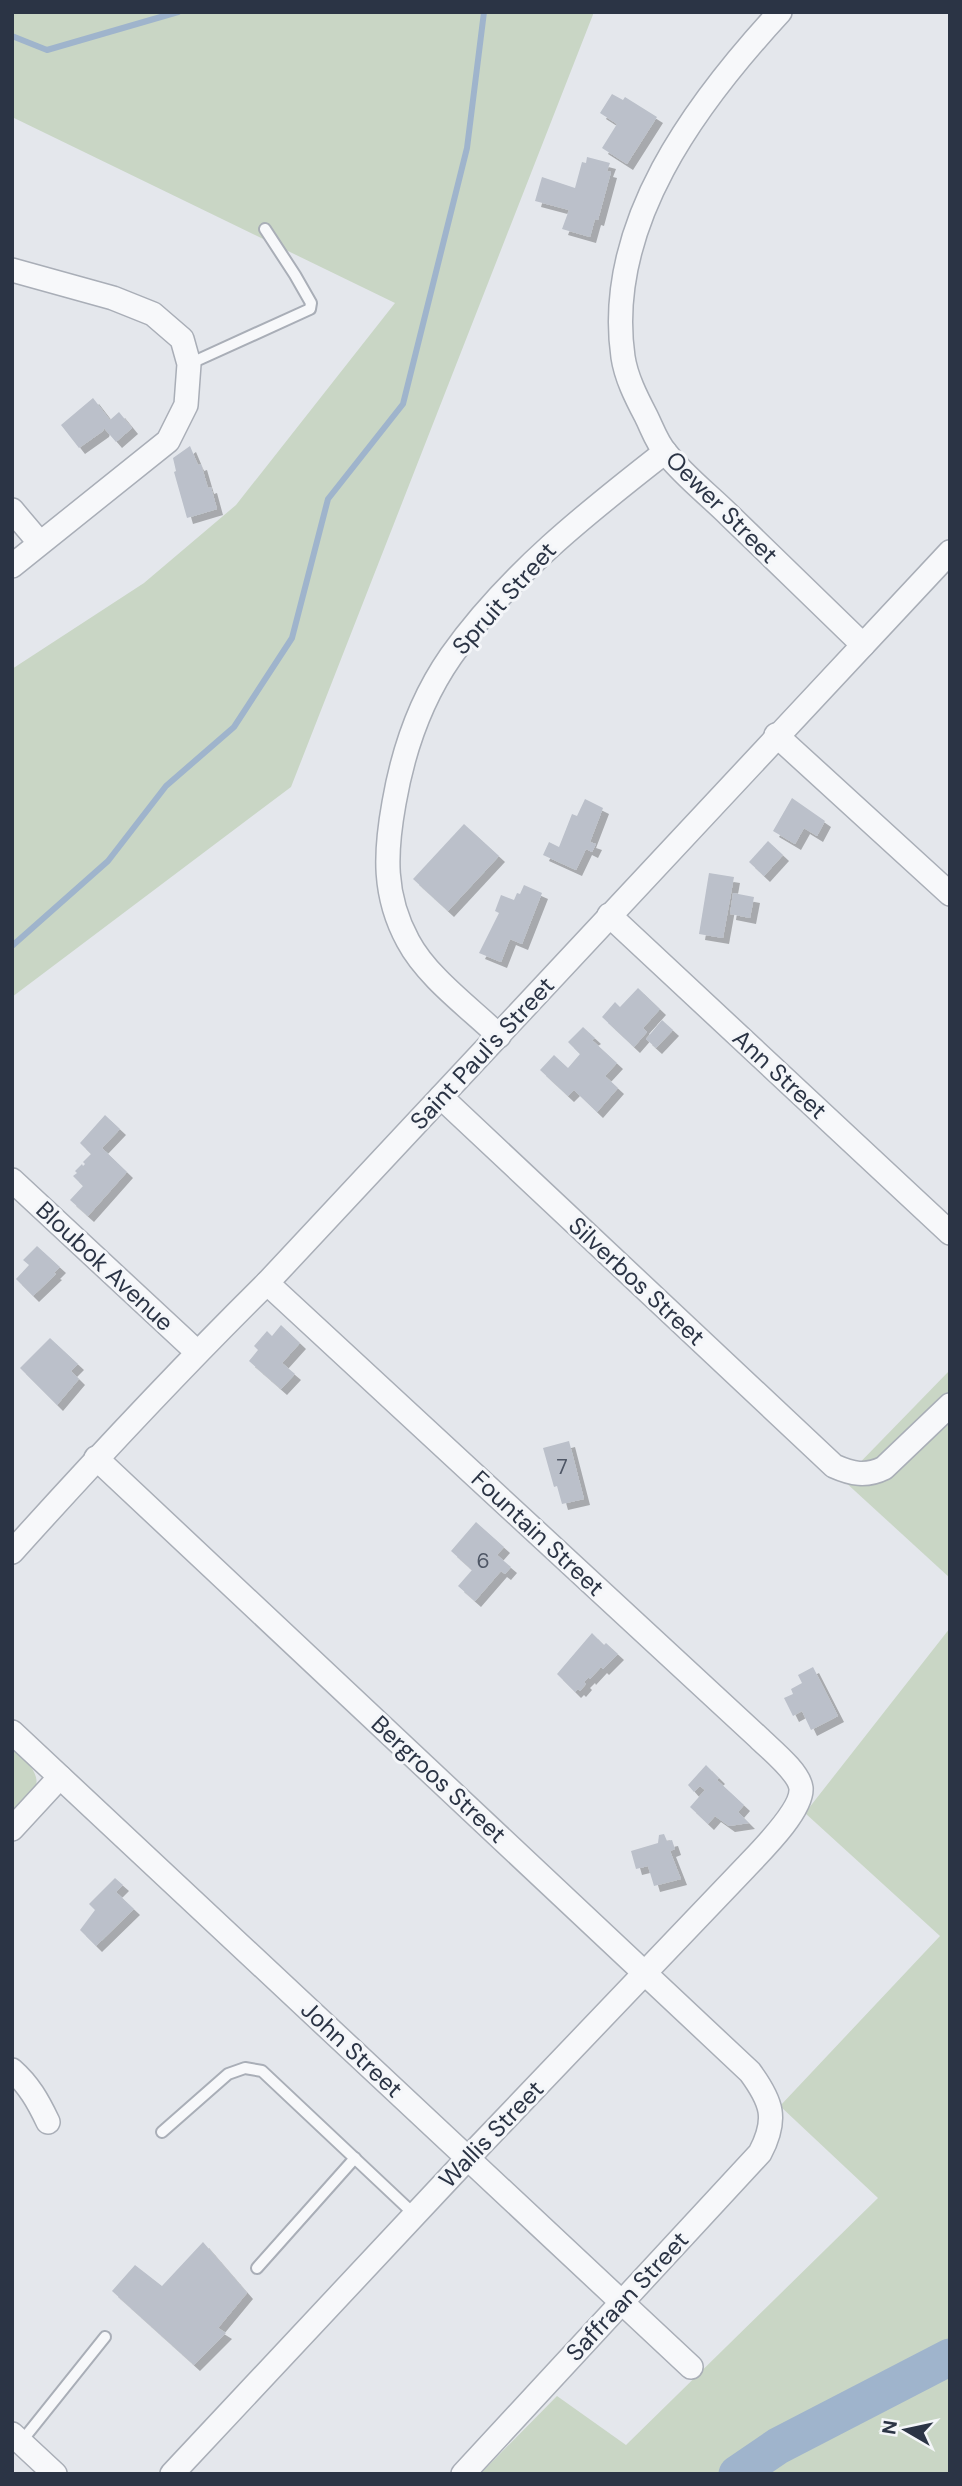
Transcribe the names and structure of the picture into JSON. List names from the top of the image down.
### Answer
{
  "streets": {
    "street": [
      "Oewer Street",
      "Spruit Street",
      "Saint Paul's Street",
      "Ann Street",
      "Bloubok Avenue",
      "Silverbos Street",
      "Fountain Street",
      "Bergroos Street",
      "John Street",
      "Wallis Street",
      "Saffraan Street"
    ]
  },
  "crossings": [
    ["Oewer Street", "Spruit Street"],
    ["Oewer Street", "Saint Paul's Street"],
    ["Spruit Street", "Saint Paul's Street"],
    ["Saint Paul's Street", "Ann Street"],
    ["Saint Paul's Street", "Bloubok Avenue"],
    ["Saint Paul's Street", "Silverbos Street"],
    ["Saint Paul's Street", "Fountain Street"],
    ["Saint Paul's Street", "Bergroos Street"],
    ["Fountain Street", "Wallis Street"],
    ["Bergroos Street", "Wallis Street"],
    ["Bergroos Street", "Saffraan Street"],
    ["John Street", "Wallis Street"],
    ["John Street", "Saffraan Street"]
  ],
  "house_numbers": ["7", "6"],
  "north": "left"
}
